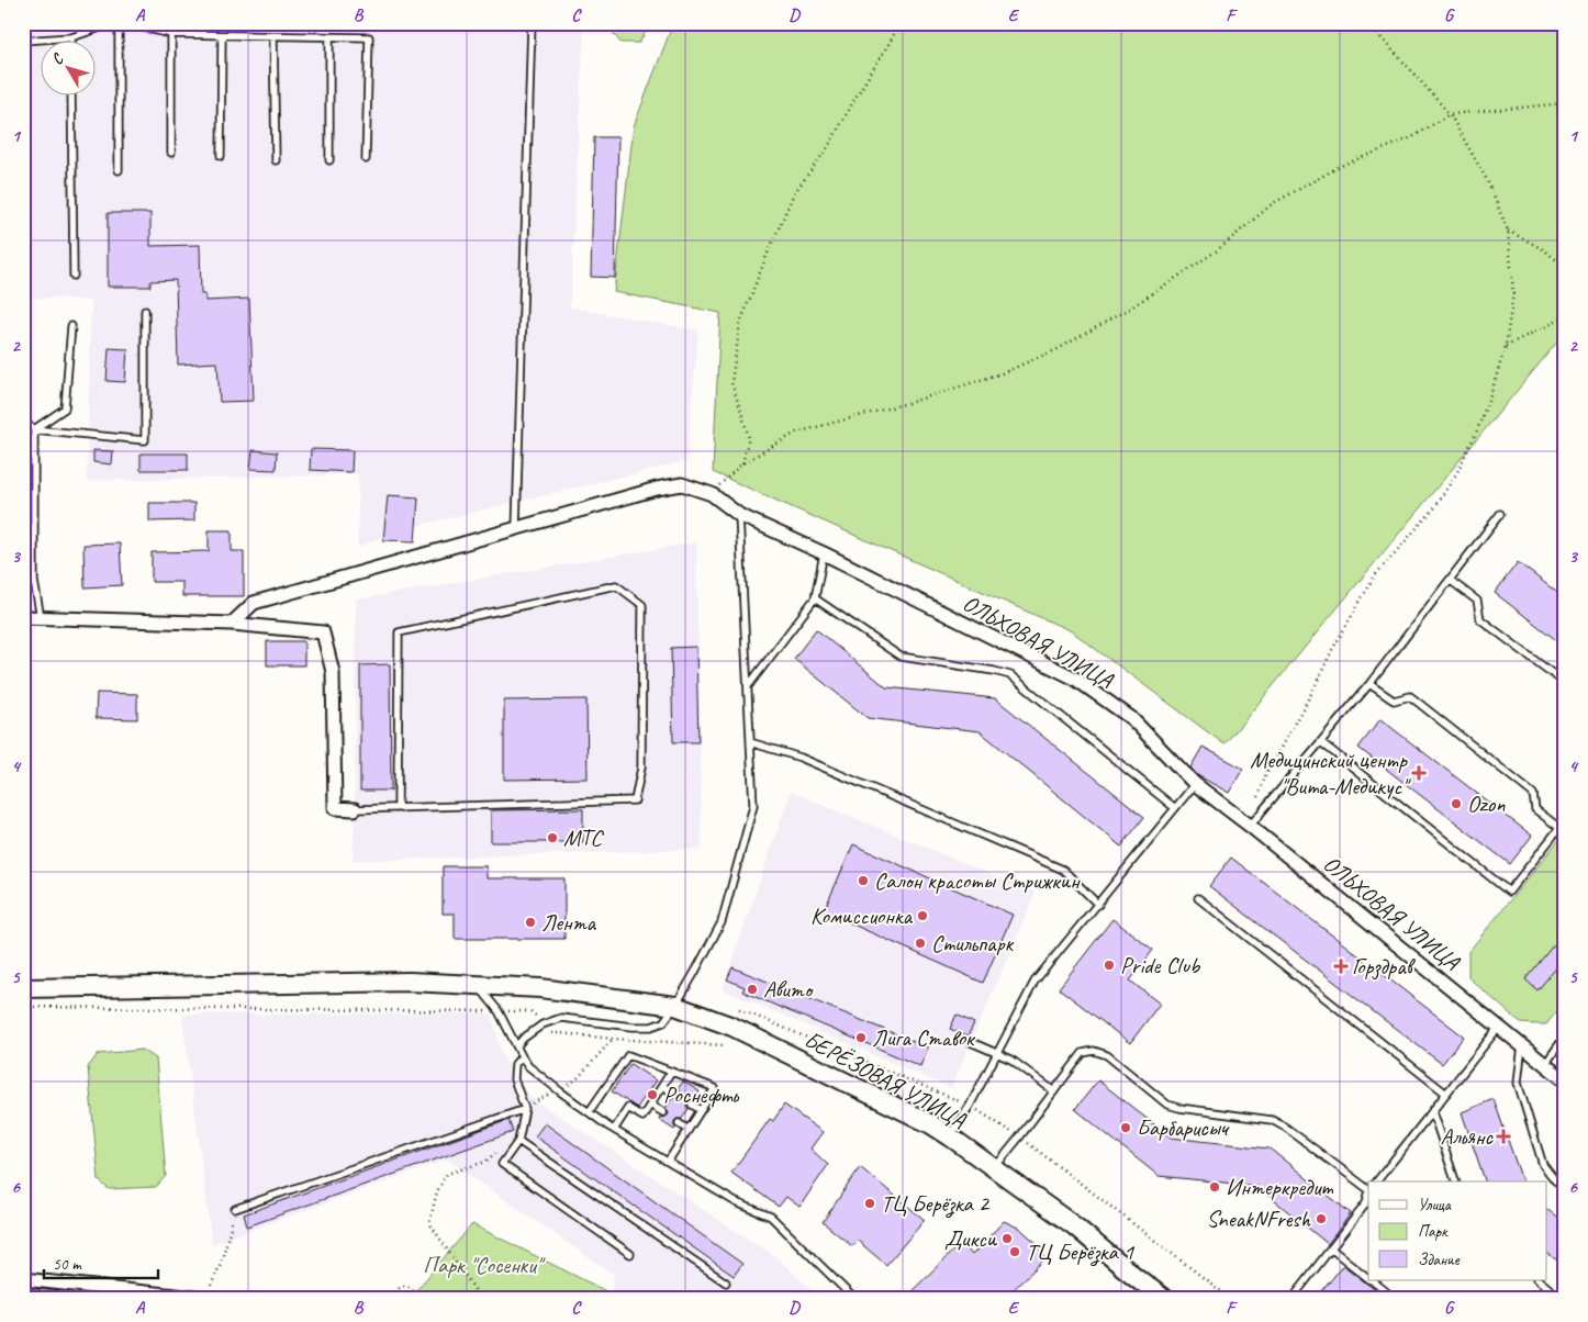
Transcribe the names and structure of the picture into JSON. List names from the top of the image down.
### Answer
{
  "streets": {
    "street": ["ОЛЬХОВАЯ УЛИЦА", "БЕРЁЗОВАЯ УЛИЦА"]
  },
  "parks": ["Парк \"Сосенки\""],
  "places": {
    "health": ["Медицинский центр \"Вита-Медикус\"", "Горздрав", "Альянс"],
    "other": [
      "Ozon",
      "МТС",
      "Салон красоты Стрижкин",
      "Комиссионка",
      "Лента",
      "Стильпарк",
      "Pride Club",
      "Авито",
      "Лига Ставок",
      "Роснефть",
      "Барбарисыч",
      "Интеркредит",
      "ТЦ Берёзка 2",
      "SneakNFresh",
      "Дикси",
      "ТЦ Берёзка 1"
    ]
  },
  "legend": ["Улица", "Парк", "Здание"],
  "scale_bar": "50 m",
  "north": "top left",
  "grid": {
    "columns": [
      "A",
      "B",
      "C",
      "D",
      "E",
      "F",
      "G"
    ],
    "rows": [
      "1",
      "2",
      "3",
      "4",
      "5",
      "6"
    ]
  }
}
